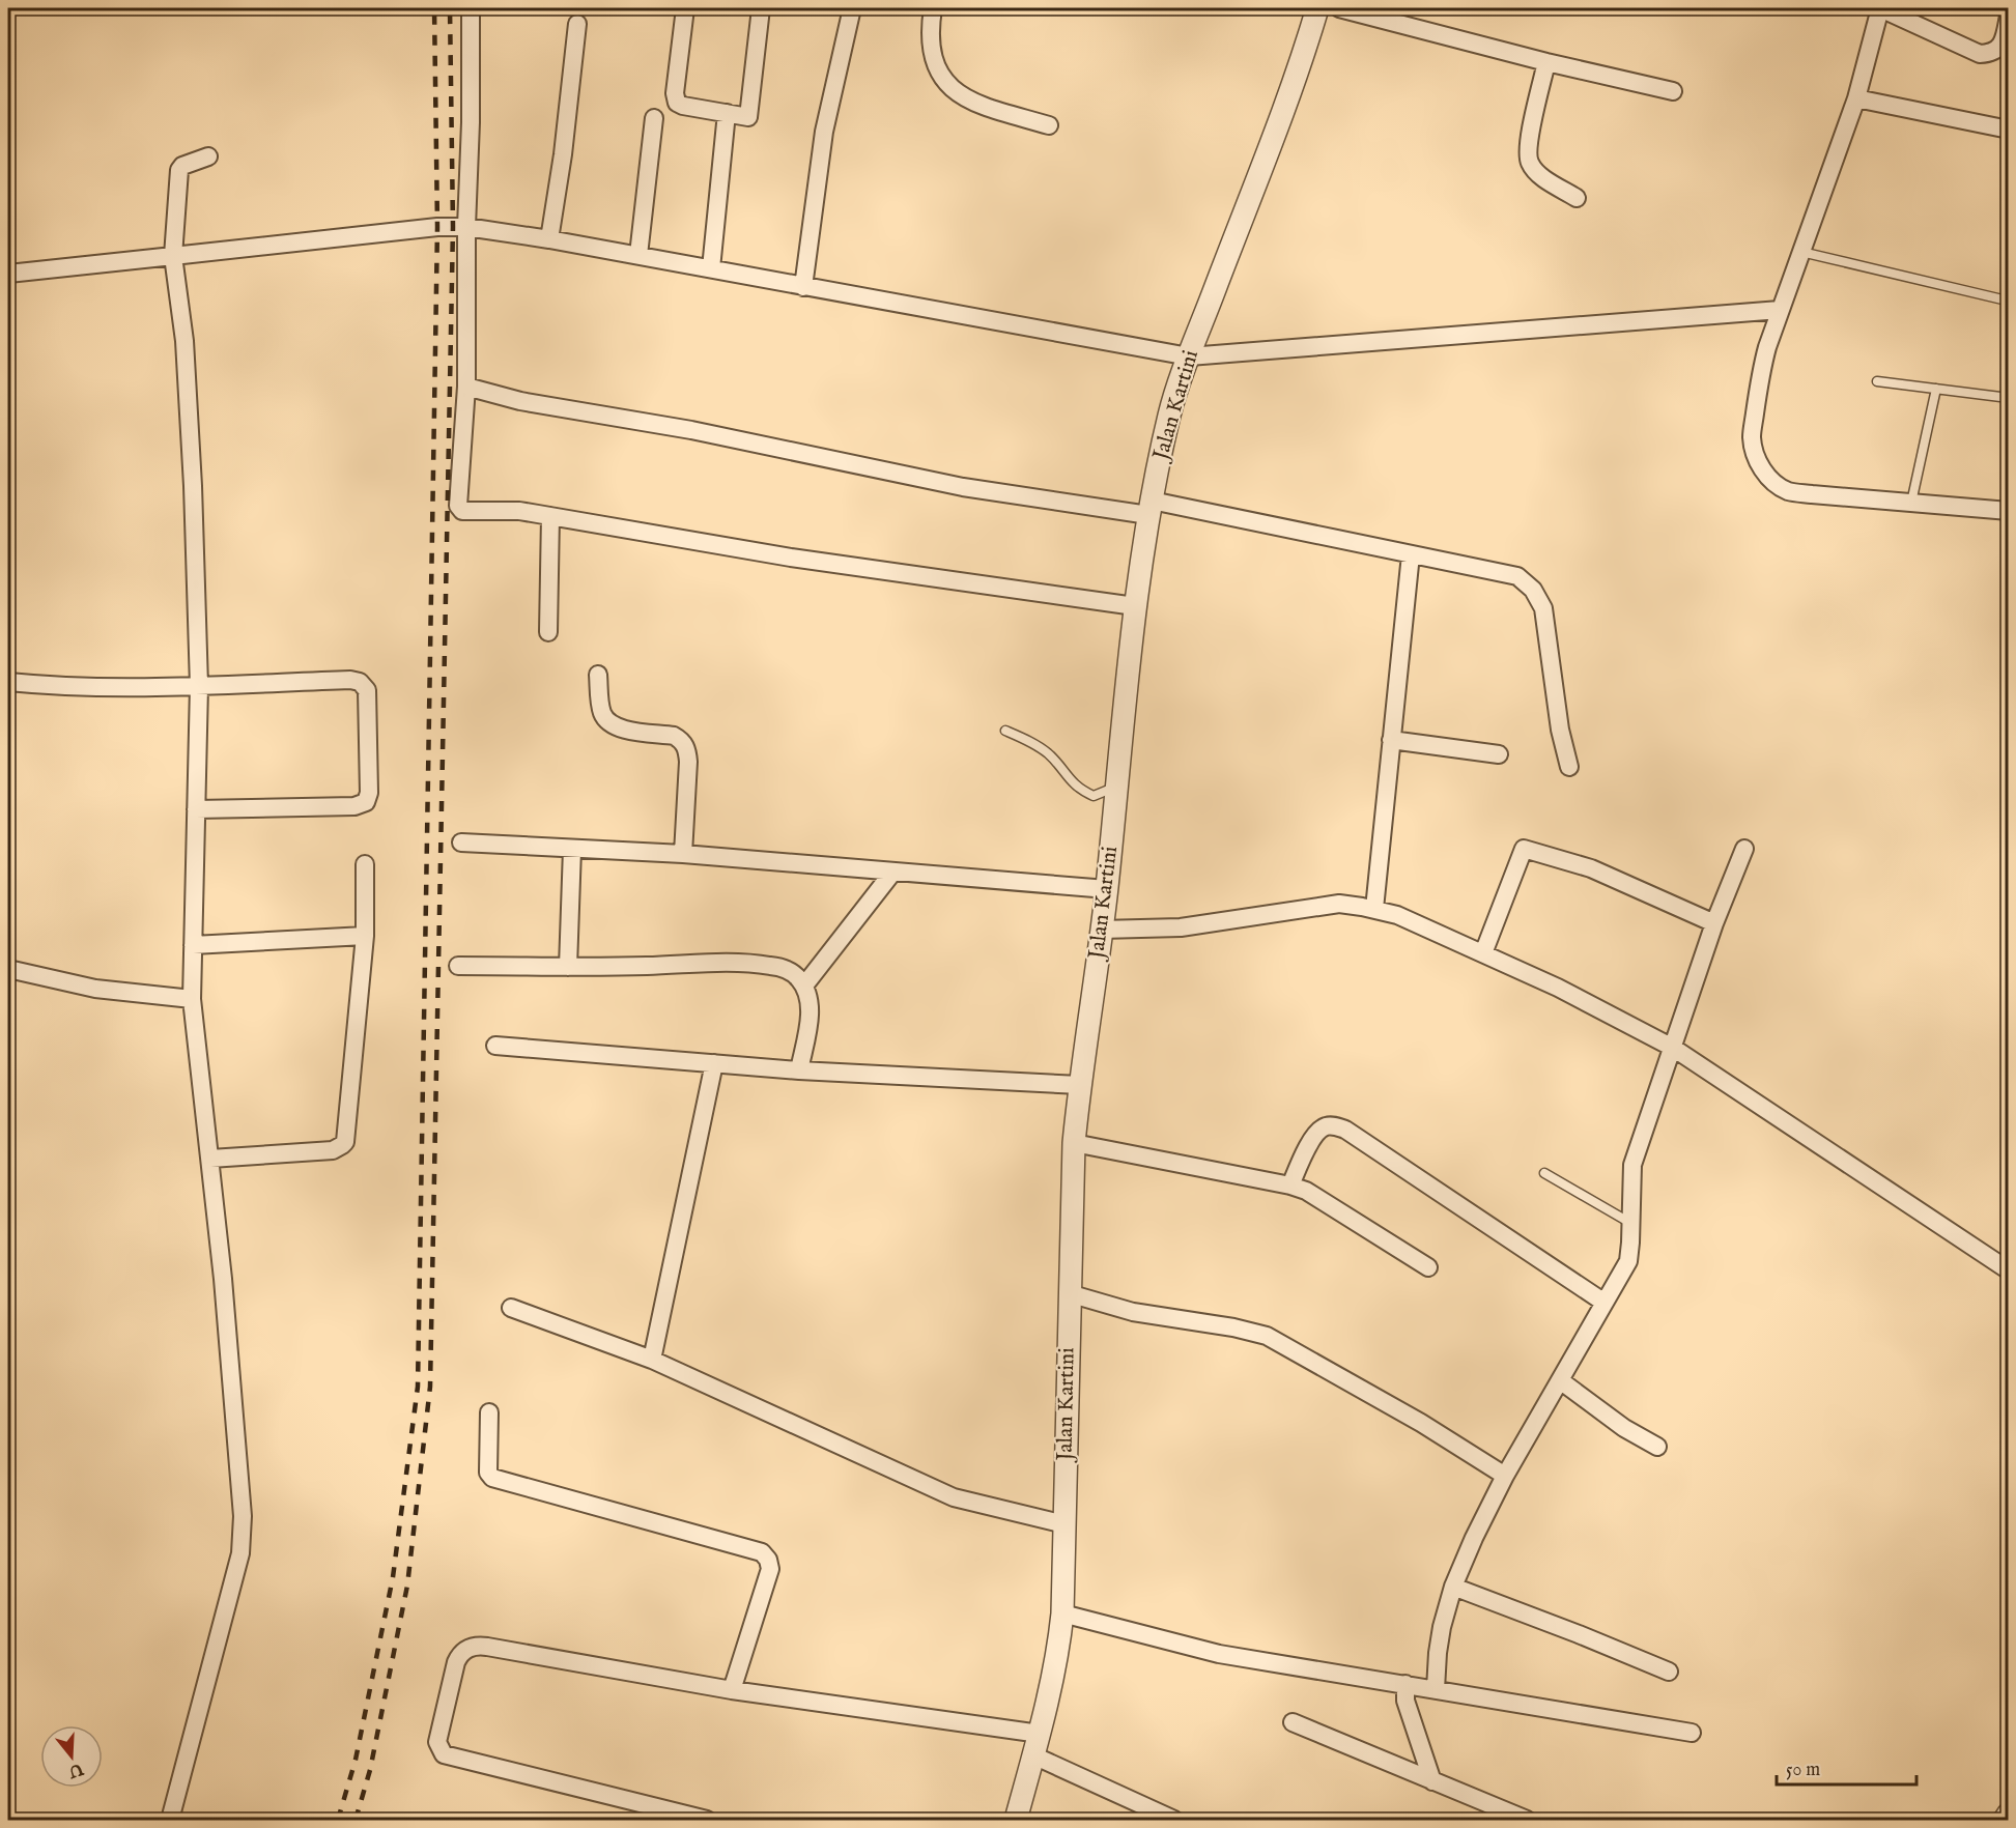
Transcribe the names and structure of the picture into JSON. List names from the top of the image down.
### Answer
{
  "streets": {
    "street": ["Jalan Kartini"]
  },
  "scale_bar": "50 m",
  "north": "bottom"
}
